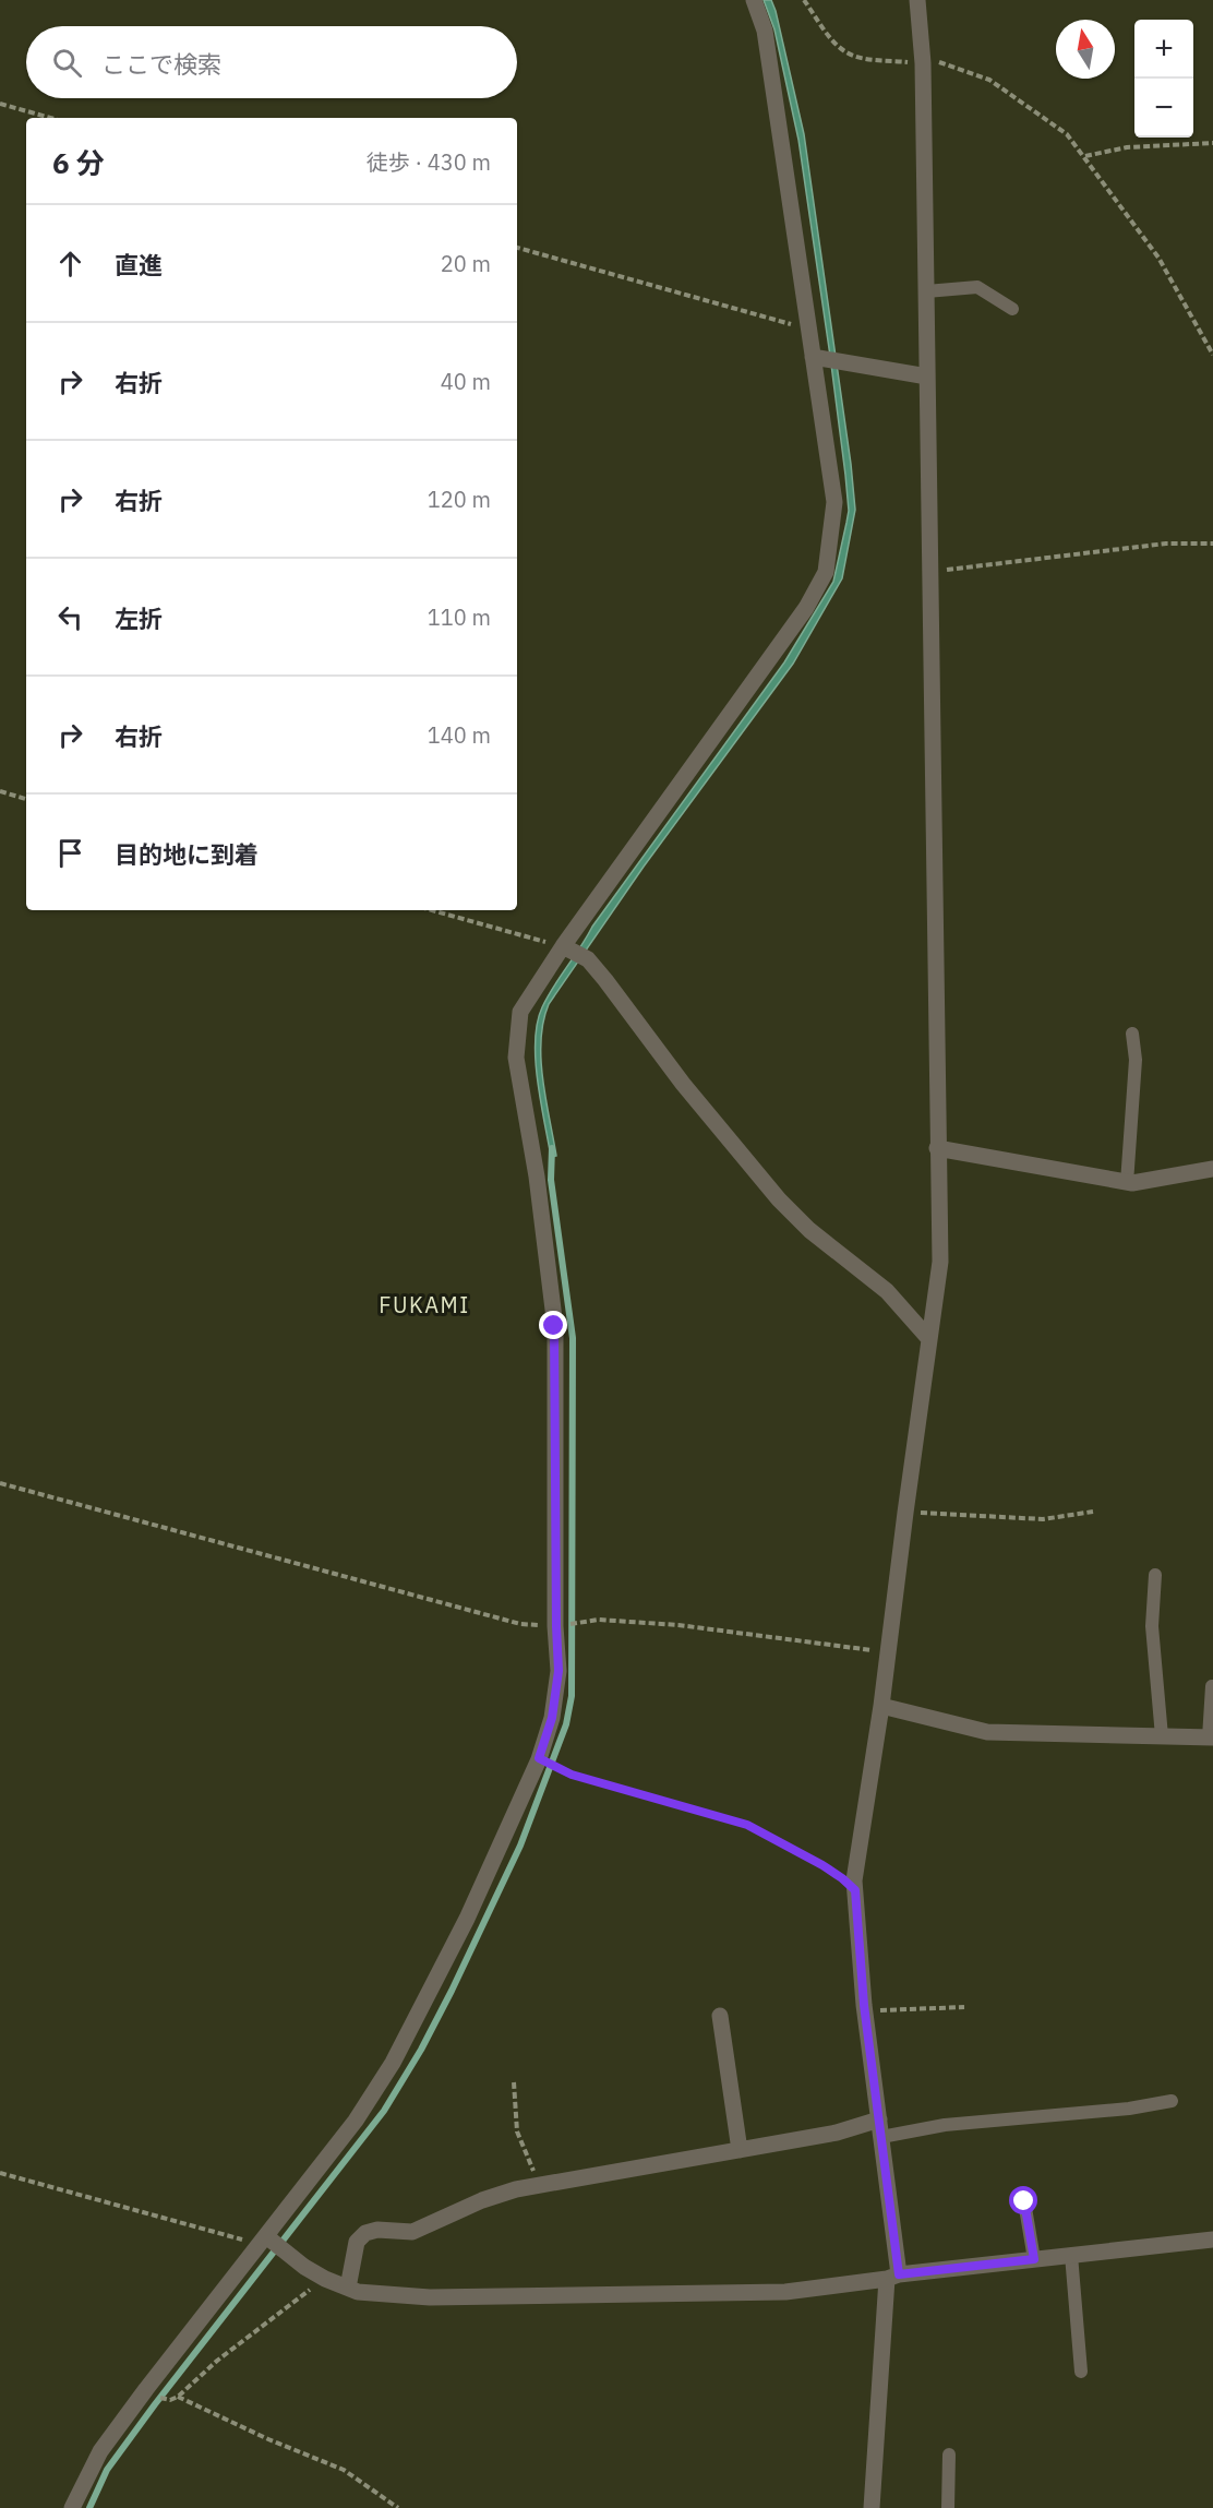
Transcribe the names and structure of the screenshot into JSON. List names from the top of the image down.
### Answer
{
  "districts": ["FUKAMI"],
  "north": "top",
  "page": {
    "map_buttons": ["+", "−"],
    "search": "ここで検索",
    "heading": ["6 分", "徒歩 · 430 m"],
    "list": [
      ["直進", "20 m"],
      ["右折", "40 m"],
      ["右折", "120 m"],
      ["左折", "110 m"],
      ["右折", "140 m"],
      "目的地に到着"
    ]
  }
}
